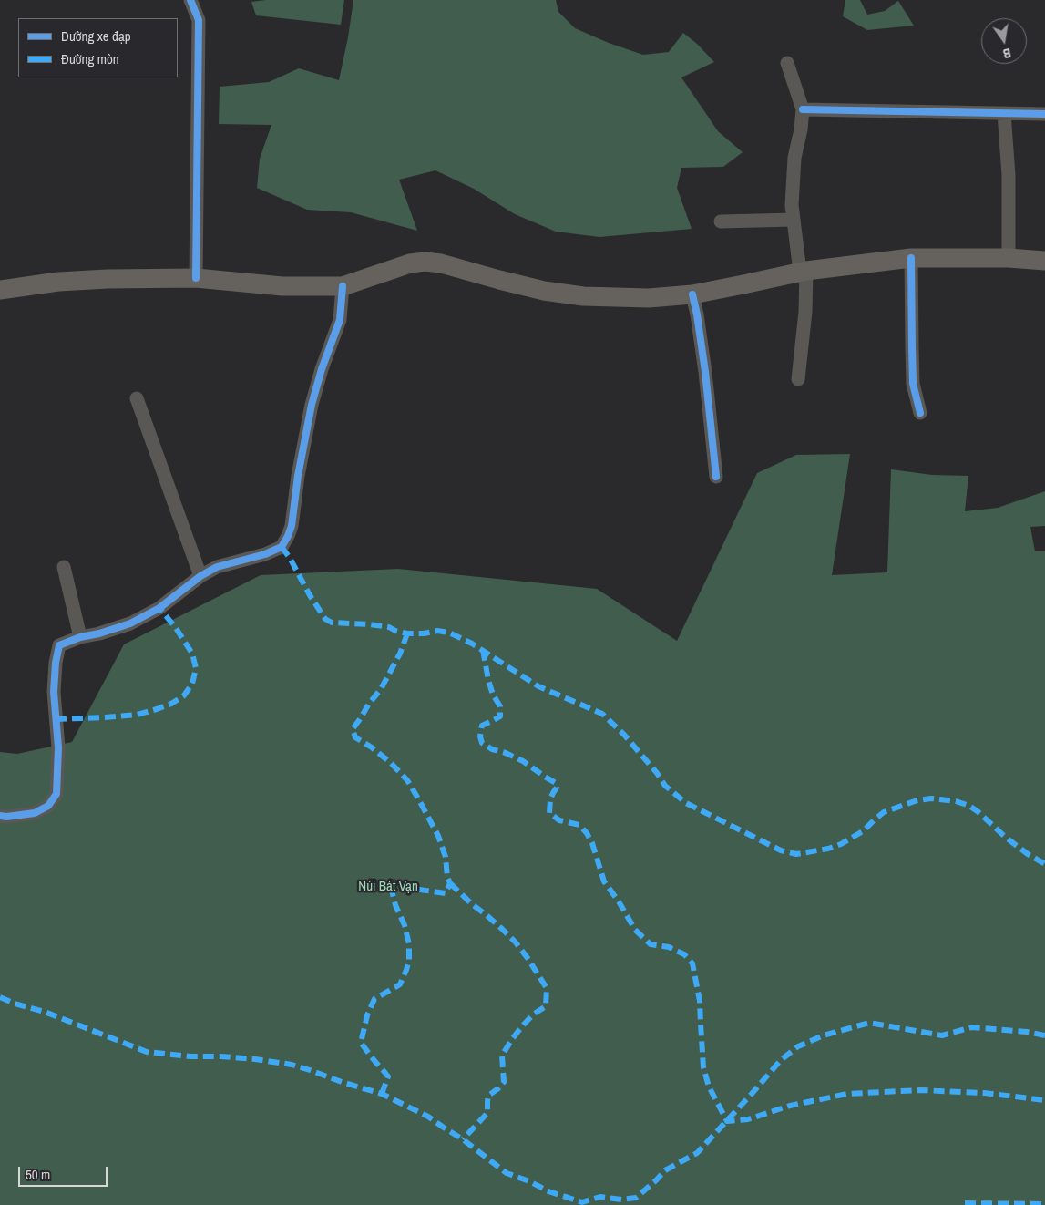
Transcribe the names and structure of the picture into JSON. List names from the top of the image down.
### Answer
{
  "parks": ["Núi Bát Vạn"],
  "legend": ["Đường xe đạp", "Đường mòn"],
  "scale_bar": "50 m",
  "north": "bottom"
}
